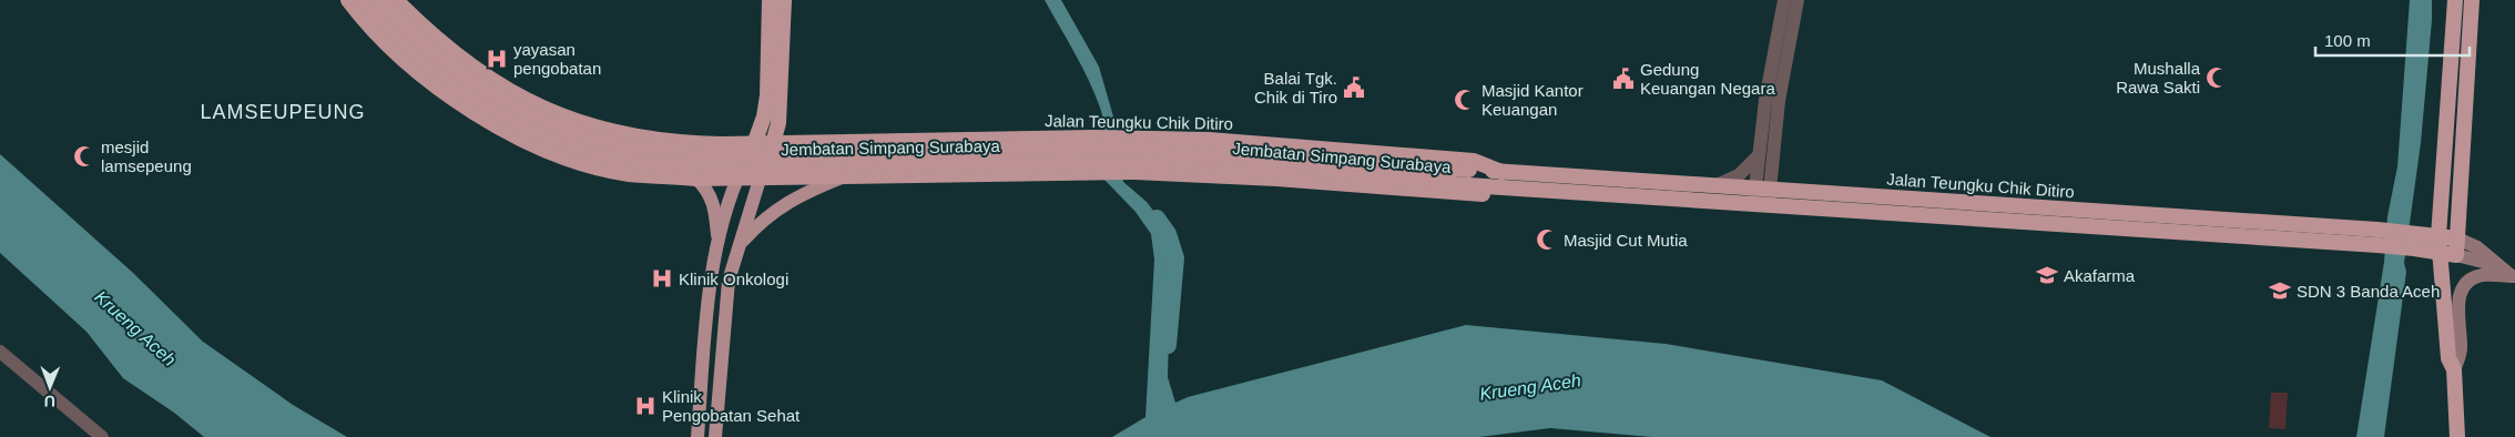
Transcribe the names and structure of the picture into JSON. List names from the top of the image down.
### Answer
{
  "streets": {
    "highway": ["Jalan Teungku Chik Ditiro", "Jembatan Simpang Surabaya"]
  },
  "crossings": [
    ["Jalan Teungku Chik Ditiro", "Jembatan Simpang Surabaya"]
  ],
  "districts": ["LAMSEUPEUNG"],
  "water": ["Krueng Aceh"],
  "places": {
    "hospital": ["yayasan pengobatan", "Klinik Onkologi", "Klinik Pengobatan Sehat"],
    "mosque": [
      "Mushalla Rawa Sakti",
      "Masjid Kantor Keuangan",
      "mesjid lamsepeung",
      "Masjid Cut Mutia"
    ],
    "public building": ["Gedung Keuangan Negara", "Balai Tgk. Chik di Tiro"],
    "school or university": ["Akafarma", "SDN 3 Banda Aceh"]
  },
  "scale_bar": "100 m",
  "north": "bottom"
}
